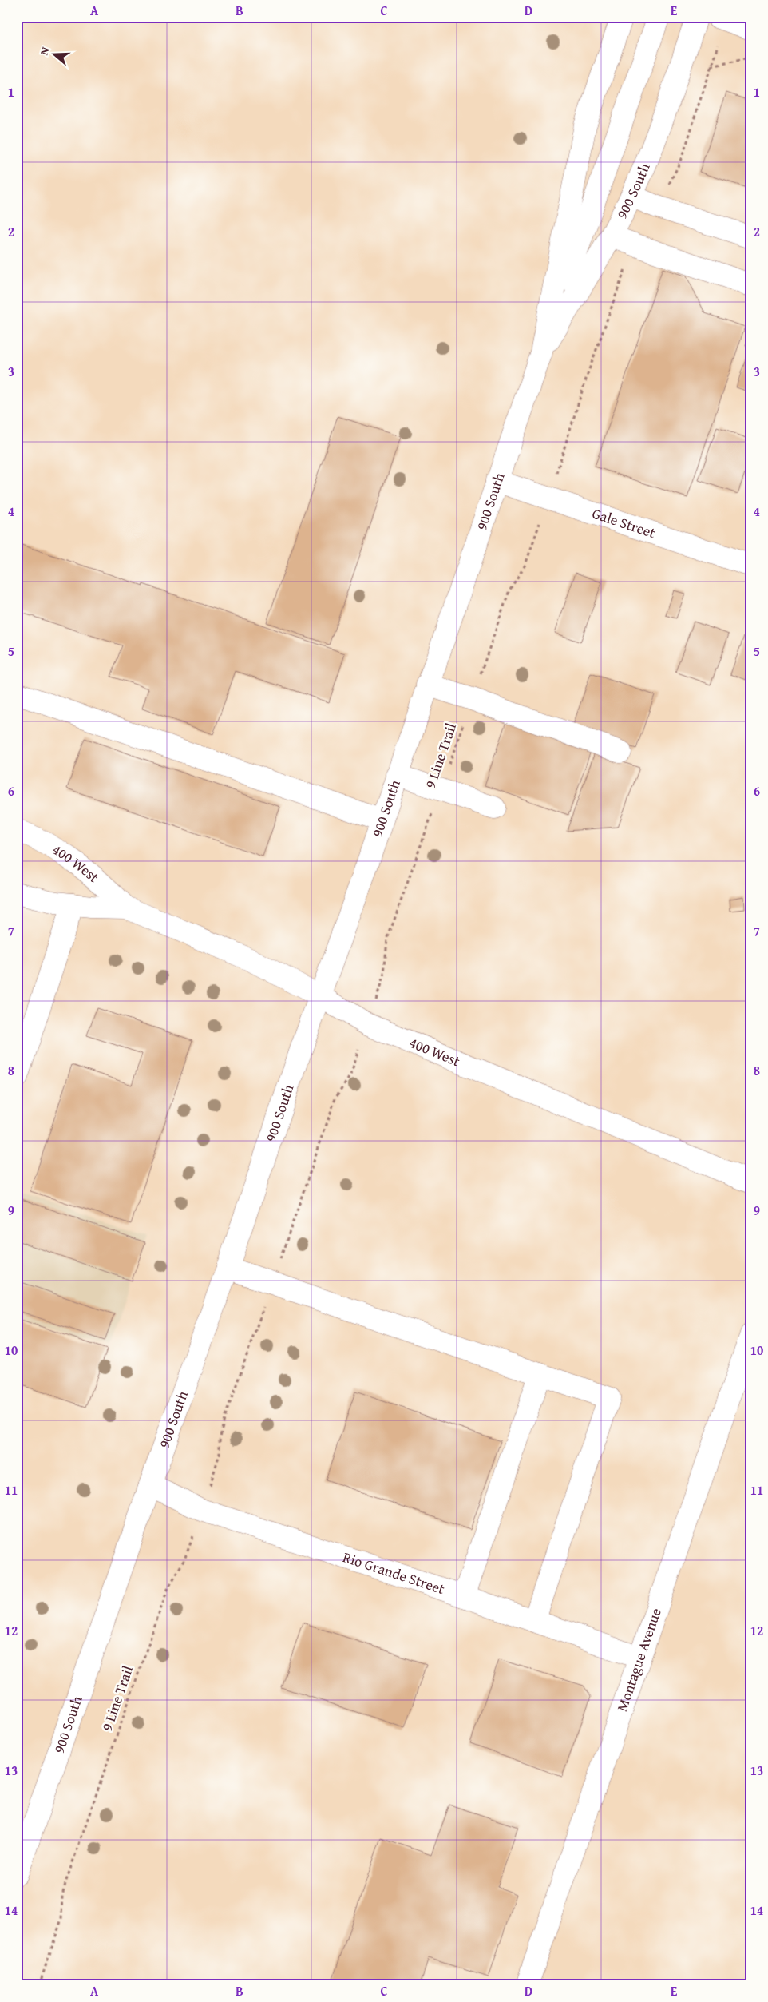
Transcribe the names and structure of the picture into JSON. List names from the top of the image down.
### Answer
{
  "streets": {
    "street": [
      "900 South",
      "Gale Street",
      "400 West",
      "Rio Grande Street",
      "Montague Avenue"
    ],
    "path": ["9 Line Trail"]
  },
  "crossings": [
    ["900 South", "Gale Street"],
    ["900 South", "400 West"],
    ["900 South", "Rio Grande Street"],
    ["Rio Grande Street", "Montague Avenue"]
  ],
  "north": "left",
  "grid": {
    "columns": [
      "A",
      "B",
      "C",
      "D",
      "E"
    ],
    "rows": [
      "1",
      "2",
      "3",
      "4",
      "5",
      "6",
      "7",
      "8",
      "9",
      "10",
      "11",
      "12",
      "13",
      "14"
    ]
  }
}
